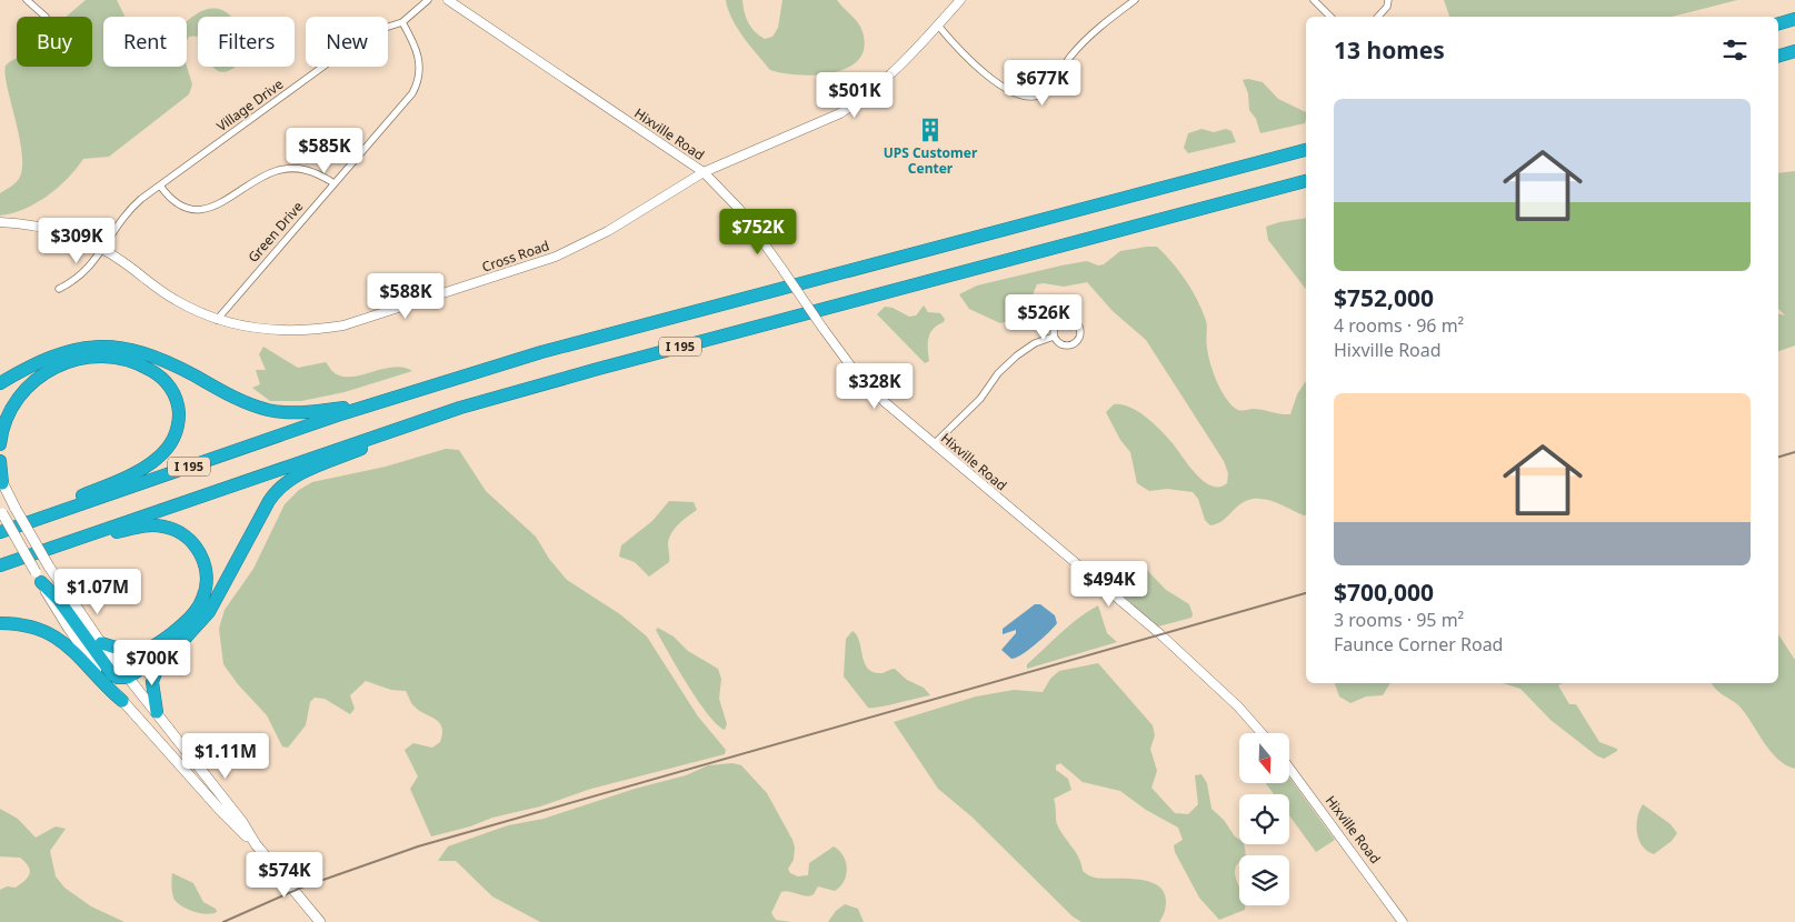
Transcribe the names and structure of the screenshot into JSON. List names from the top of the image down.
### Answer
{
  "streets": {
    "highway": ["I 195"],
    "street": [
      "Village Drive",
      "Hixville Road",
      "Green Drive",
      "Cross Road"
    ]
  },
  "crossings": [
    ["Village Drive", "Green Drive"],
    ["Village Drive", "Cross Road"],
    ["Hixville Road", "Cross Road"],
    ["Green Drive", "Cross Road"]
  ],
  "places": {
    "building": ["UPS Customer Center"]
  },
  "north": "bottom",
  "page": {
    "chip": [
      "Buy",
      "Rent",
      "Filters",
      "New"
    ],
    "heading": "13 homes",
    "price": [
      "$677K",
      "$501K",
      "$585K",
      "$752K",
      "$309K",
      "$588K",
      "$526K",
      "$328K",
      "$494K",
      "$1.07M",
      "$700K",
      "$1.11M",
      "$574K"
    ],
    "list": [
      {
        "name": "$752,000",
        "note": "4 rooms · 96 m² · Hixville Road"
      },
      {
        "name": "$700,000",
        "note": "3 rooms · 95 m² · Faunce Corner Road"
      }
    ]
  }
}
